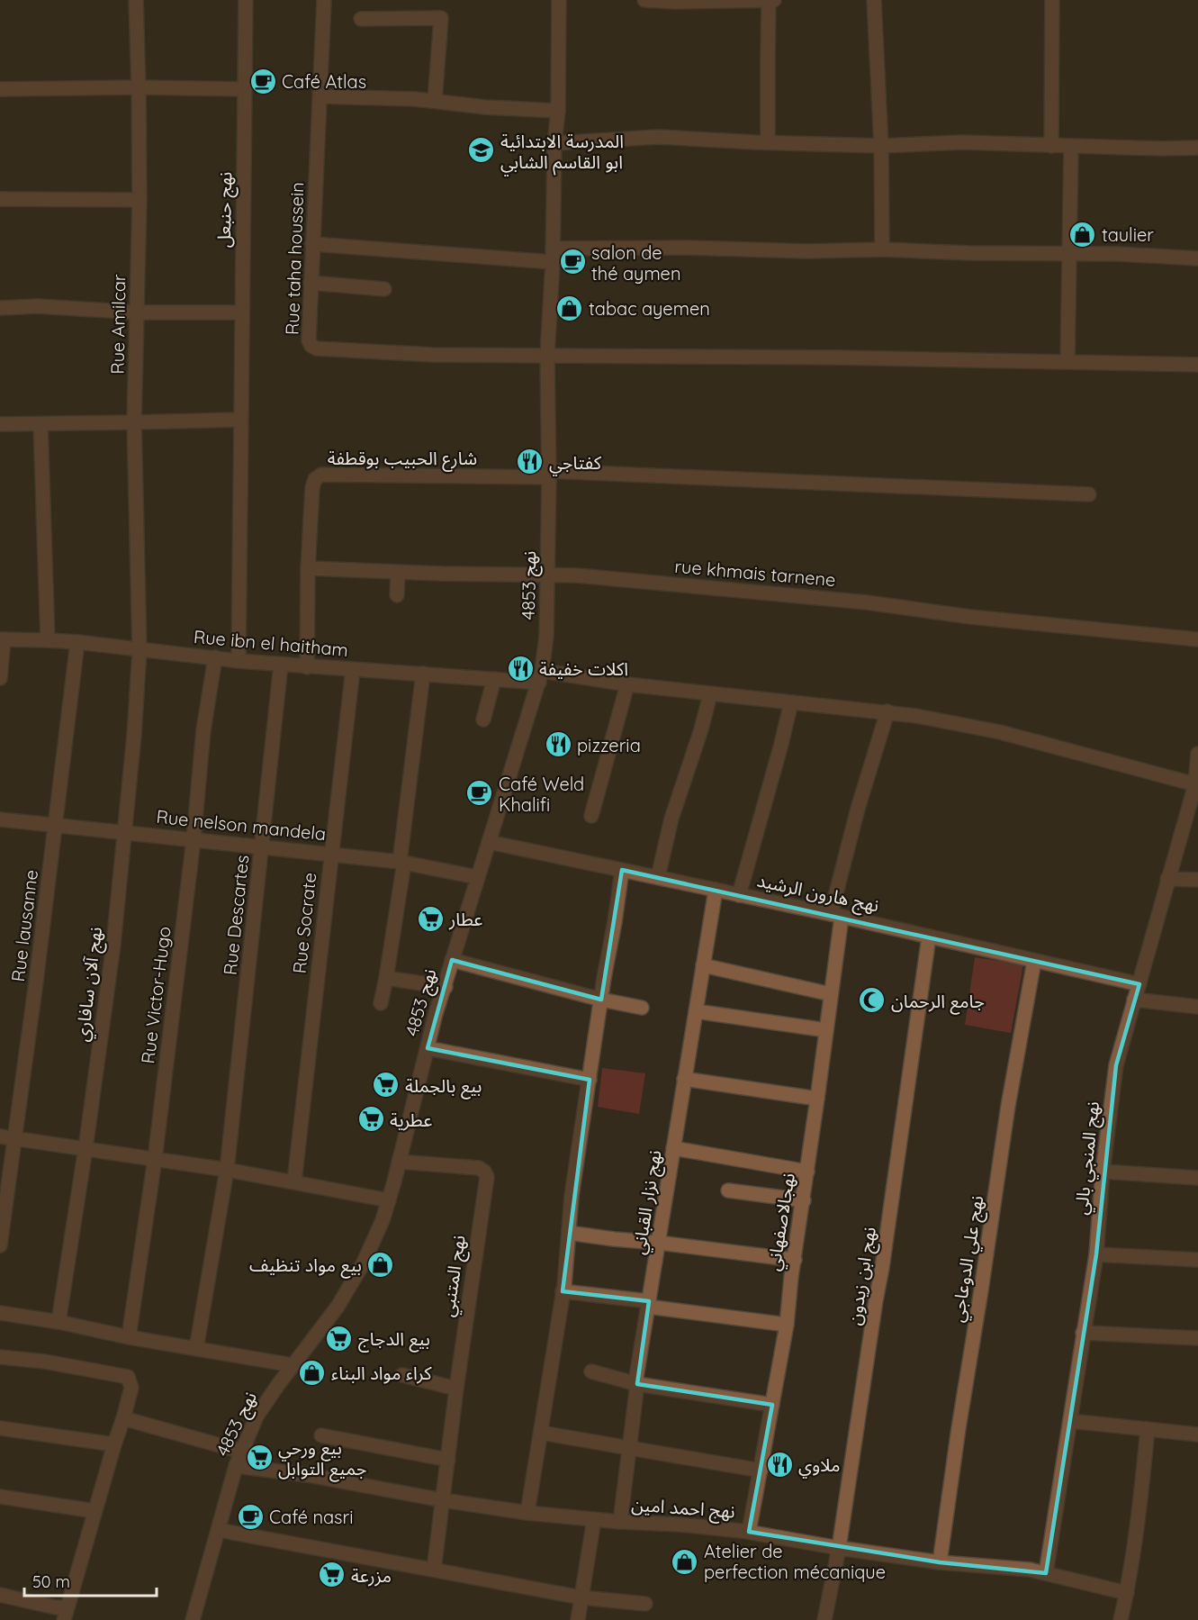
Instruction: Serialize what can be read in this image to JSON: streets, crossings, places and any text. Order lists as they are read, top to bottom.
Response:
{
  "streets": {
    "street": [
      "نهج حنبعل",
      "Rue taha houssein",
      "Rue Amilcar",
      "شارع الحبيب بوقطفة",
      "rue khmais tarnene",
      "نهج 4853",
      "Rue ibn el haitham",
      "Rue nelson mandela",
      "نهج هارون الرشيد",
      "Rue Descartes",
      "Rue Socrate",
      "Rue lausanne",
      "نهج آلان سافاري",
      "Rue Victor-Hugo",
      "نهج المنجي بالي",
      "نهج نزار القباني",
      "نهجالاصفهاني",
      "نهج علي الدوعاجي",
      "نهج المتنبي",
      "نهج ابن زيدون",
      "نهج احمد امين"
    ]
  },
  "crossings": [
    ["نهج حنبعل", "Rue ibn el haitham"],
    ["Rue taha houssein", "نهج 4853"],
    ["Rue Amilcar", "Rue ibn el haitham"],
    ["Rue Amilcar", "نهج آلان سافاري"],
    ["شارع الحبيب بوقطفة", "rue khmais tarnene"],
    ["شارع الحبيب بوقطفة", "نهج 4853"],
    ["شارع الحبيب بوقطفة", "Rue ibn el haitham"],
    ["rue khmais tarnene", "نهج 4853"],
    ["نهج 4853", "Rue ibn el haitham"],
    ["نهج 4853", "Rue nelson mandela"],
    ["نهج 4853", "نهج هارون الرشيد"],
    ["نهج 4853", "نهج المتنبي"],
    ["نهج 4853", "نهج احمد امين"],
    ["Rue ibn el haitham", "Rue Descartes"],
    ["Rue ibn el haitham", "Rue Socrate"],
    ["Rue ibn el haitham", "Rue lausanne"],
    ["Rue ibn el haitham", "نهج آلان سافاري"],
    ["Rue ibn el haitham", "Rue Victor-Hugo"],
    ["Rue ibn el haitham", "نهج المنجي بالي"],
    ["Rue ibn el haitham", "نهجالاصفهاني"],
    ["Rue nelson mandela", "Rue Descartes"],
    ["Rue nelson mandela", "Rue Socrate"],
    ["Rue nelson mandela", "Rue lausanne"],
    ["Rue nelson mandela", "نهج آلان سافاري"],
    ["Rue nelson mandela", "Rue Victor-Hugo"],
    ["نهج هارون الرشيد", "نهج المنجي بالي"],
    ["نهج هارون الرشيد", "نهج نزار القباني"],
    ["نهج هارون الرشيد", "نهجالاصفهاني"],
    ["نهج هارون الرشيد", "نهج علي الدوعاجي"],
    ["نهج هارون الرشيد", "نهج ابن زيدون"],
    ["نهج المنجي بالي", "نهج احمد امين"],
    ["نهج نزار القباني", "نهج احمد امين"],
    ["نهجالاصفهاني", "نهج احمد امين"],
    ["نهج علي الدوعاجي", "نهج احمد امين"],
    ["نهج المتنبي", "نهج احمد امين"],
    ["نهج ابن زيدون", "نهج احمد امين"]
  ],
  "places": {
    "cafe": [
      "Café Atlas",
      "salon de thé aymen",
      "Café Weld Khalifi",
      "Café nasri"
    ],
    "school or university": ["المدرسة الابتدائية ابو القاسم الشابي"],
    "shop": [
      "taulier",
      "tabac ayemen",
      "بيع مواد تنظيف",
      "كراء مواد البناء",
      "Atelier de perfection mécanique"
    ],
    "restaurant": [
      "كفتاجي",
      "اكلات خفيفة",
      "pizzeria",
      "ملاوي"
    ],
    "supermarket": [
      "عطار",
      "بيع بالجملة",
      "عطرية",
      "بيع الدجاج",
      "بيع ورحي جميع التوابل",
      "مزرعة"
    ],
    "mosque": ["جامع الرحمان"]
  },
  "scale_bar": "50 m"
}
